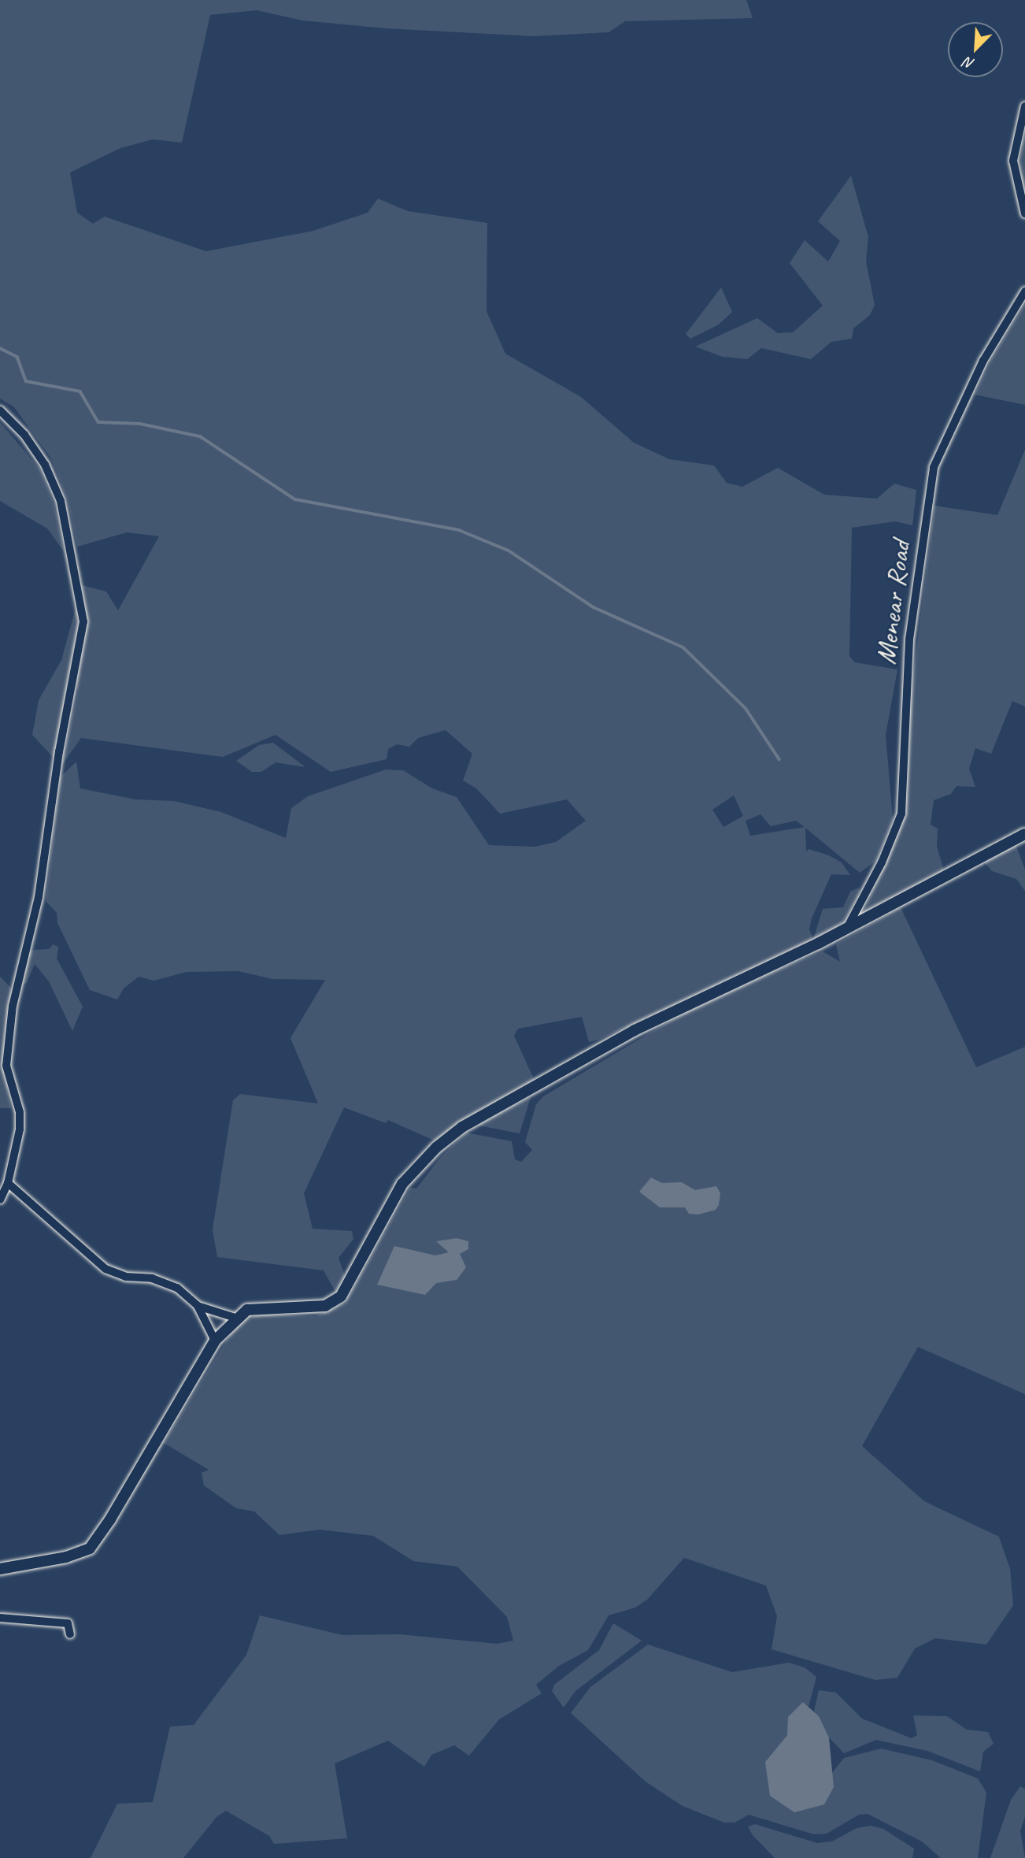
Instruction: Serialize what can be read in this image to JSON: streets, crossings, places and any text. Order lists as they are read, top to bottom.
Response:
{
  "streets": {
    "street": ["Menear Road"]
  },
  "north": "bottom left"
}
